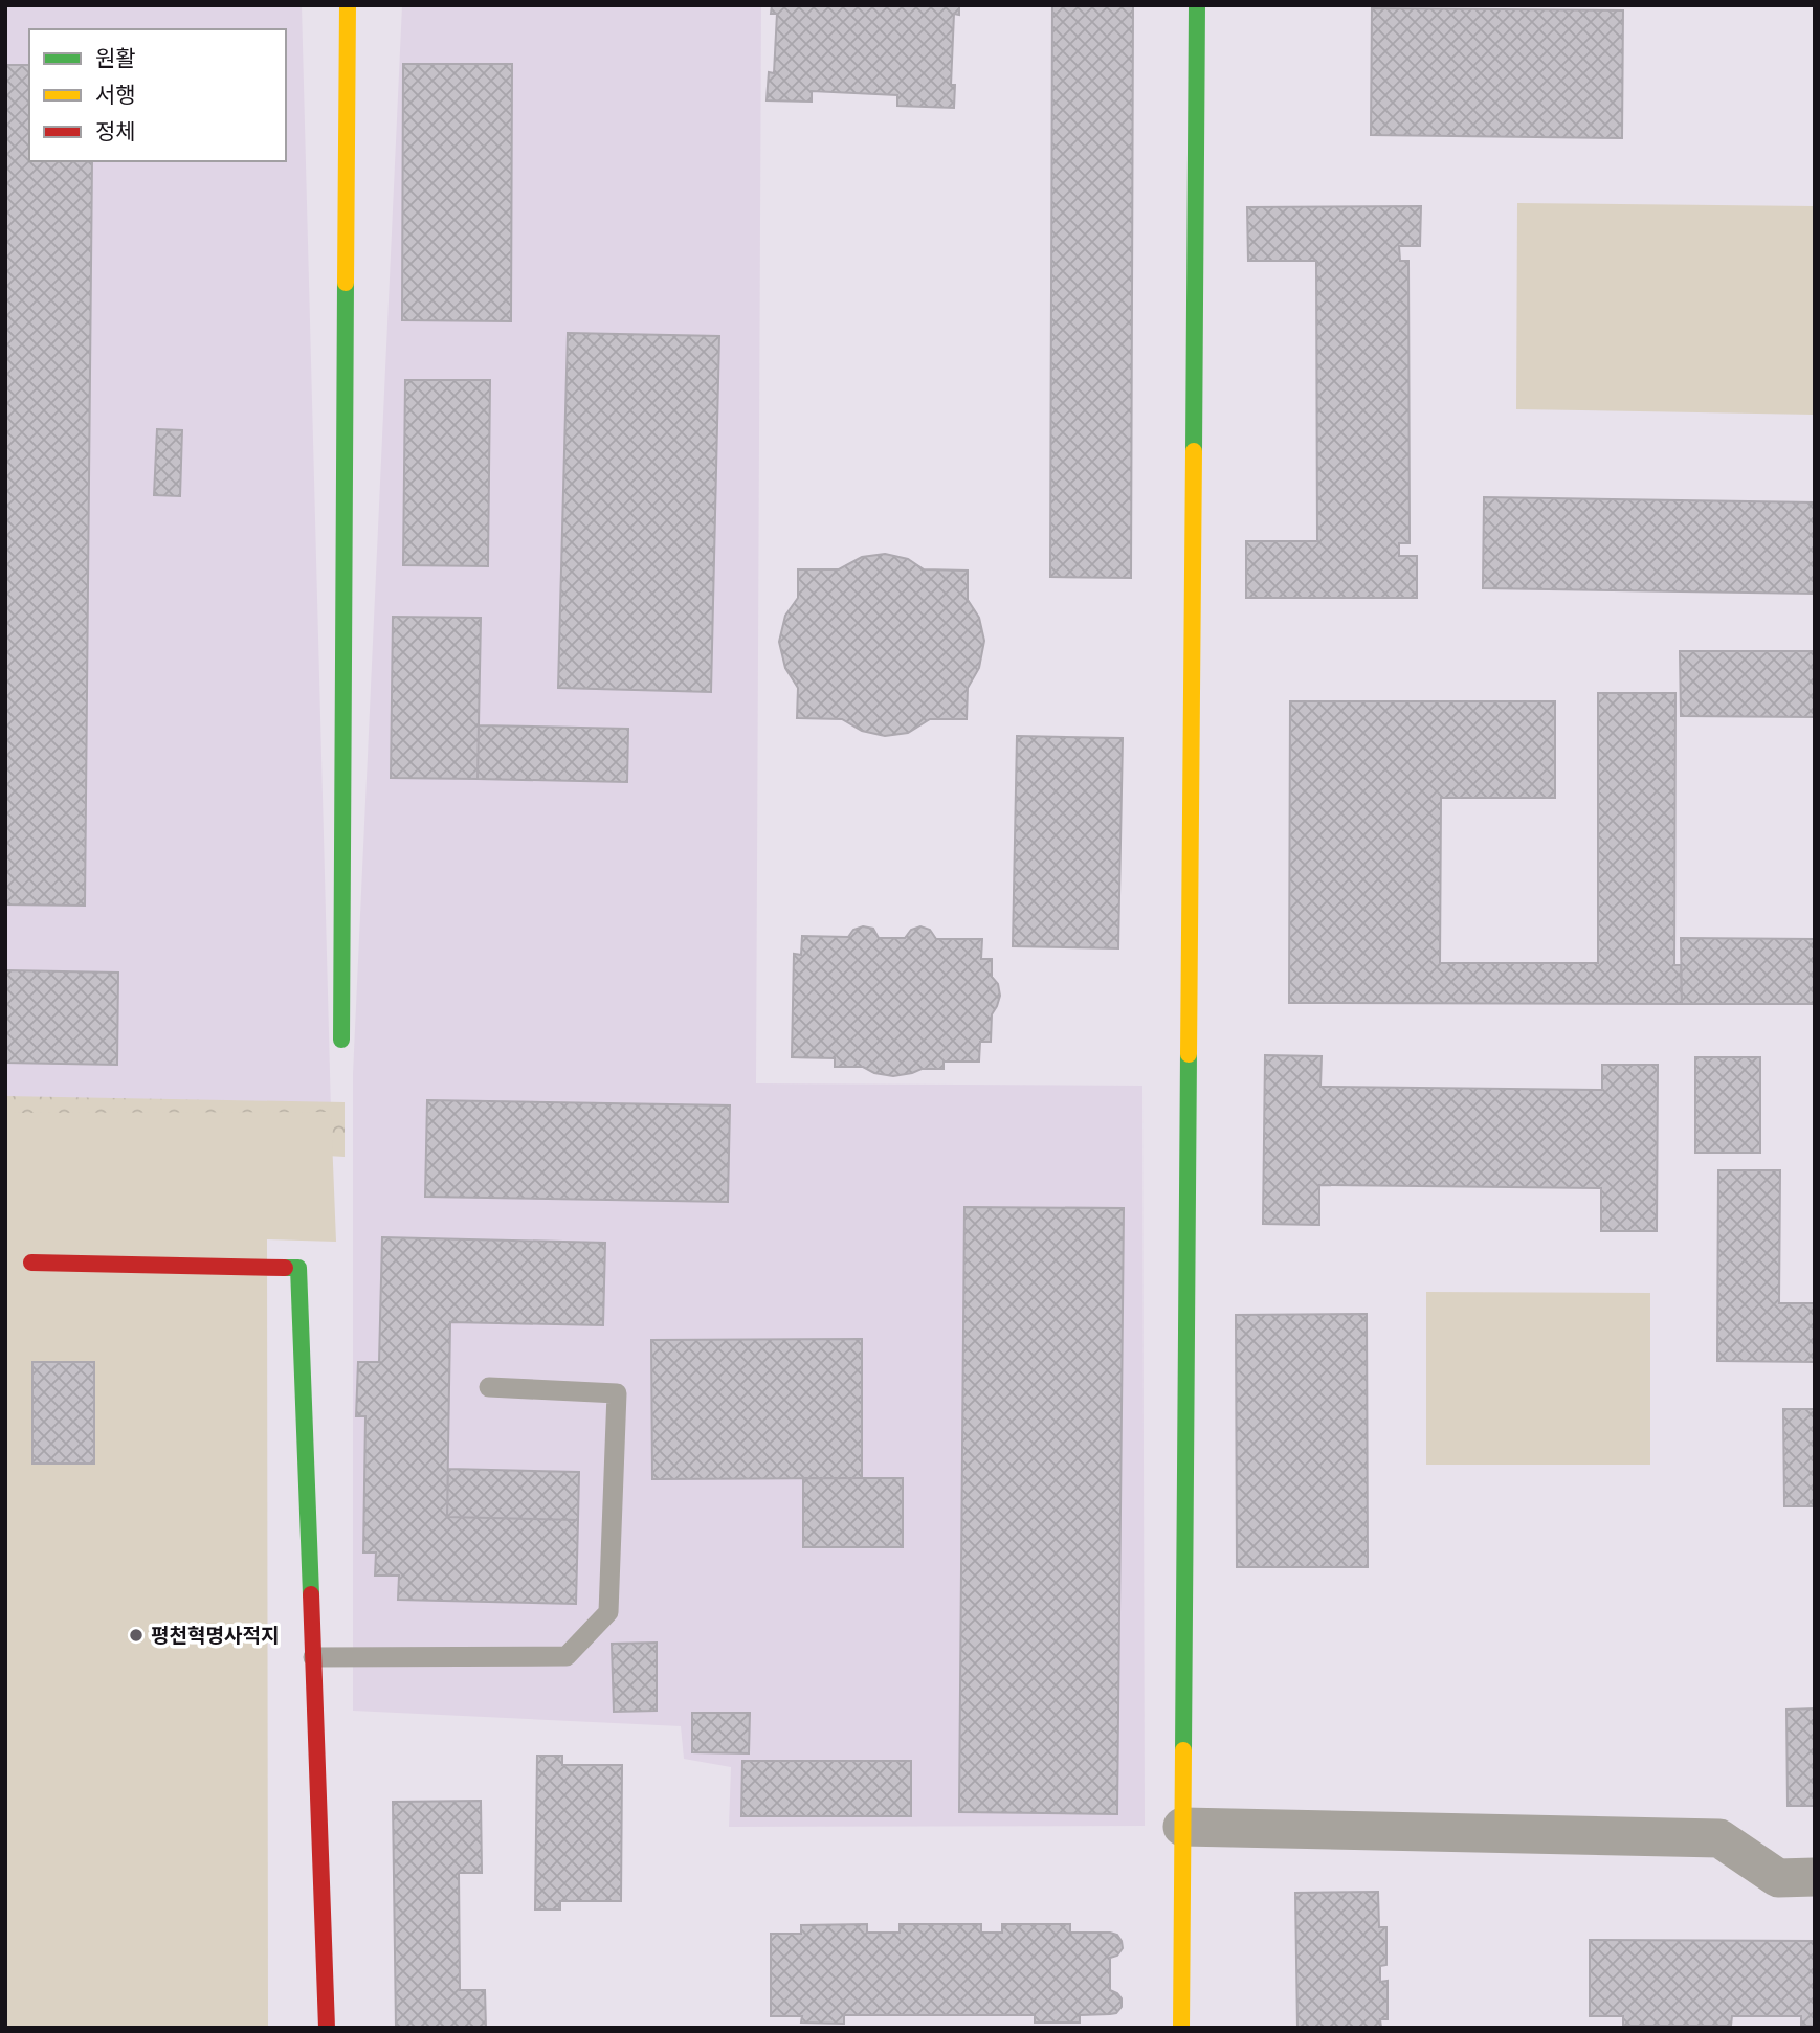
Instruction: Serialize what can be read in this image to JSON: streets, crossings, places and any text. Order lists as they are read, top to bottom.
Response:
{
  "places": ["평천혁명사적지"],
  "legend": ["원활", "서행", "정체"]
}
